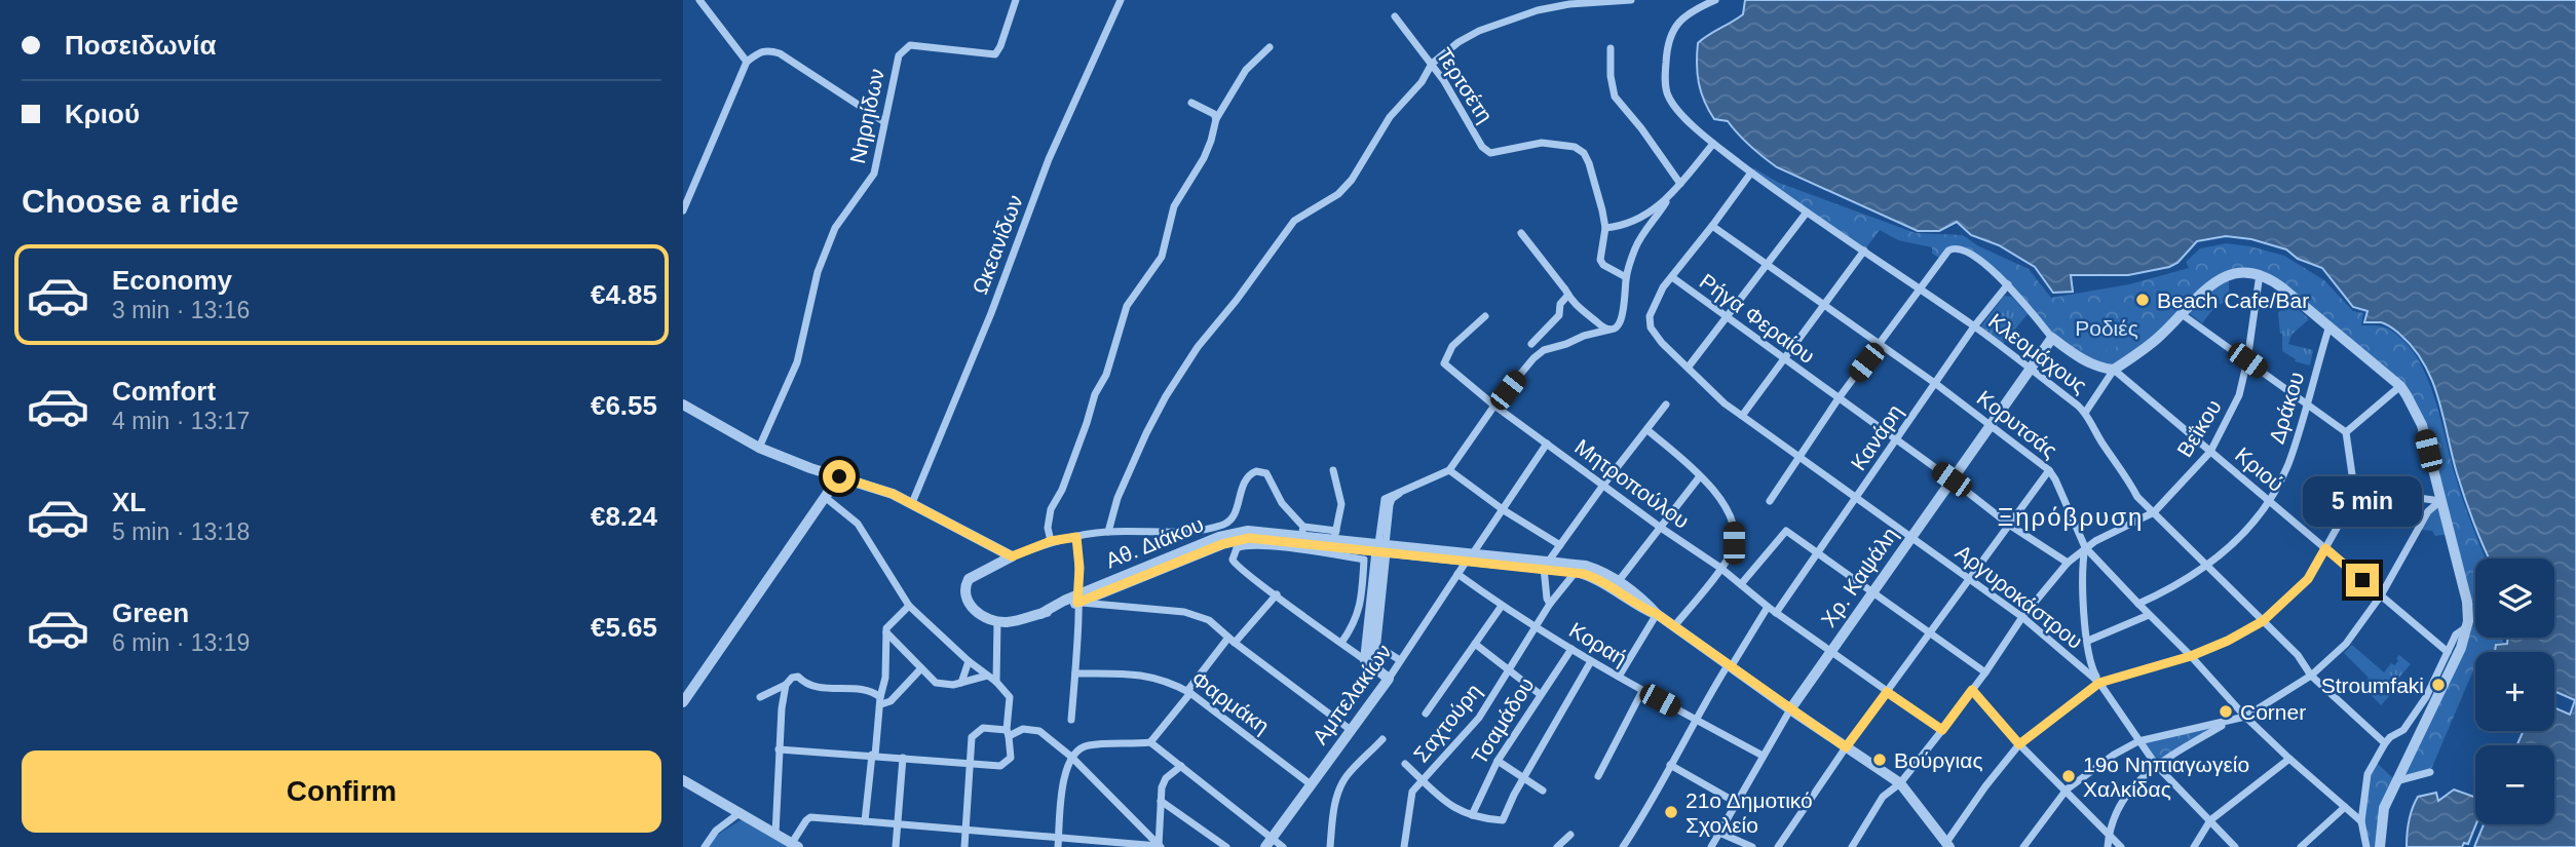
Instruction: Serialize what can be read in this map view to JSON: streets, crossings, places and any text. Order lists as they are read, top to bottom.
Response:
{
  "streets": {
    "street": [
      "Τερτσέτη",
      "Νηρηίδων",
      "Ωκεανίδων",
      "Ρήγα Φεραίου",
      "Κλεομάχους",
      "Δράκου",
      "Κορυτσάς",
      "Βεΐκου",
      "Κανάρη",
      "Κριού",
      "Μητροπούλου",
      "Αθ. Διάκου",
      "Χρ. Καψάλη",
      "Αργυροκάστρου",
      "Κοραή",
      "Αμπελακίων",
      "Φαρμάκη",
      "Τσαμάδου",
      "Σαχτούρη"
    ]
  },
  "crossings": [
    ["Ρήγα Φεραίου", "Βεΐκου"],
    ["Ρήγα Φεραίου", "Κανάρη"],
    ["Ρήγα Φεραίου", "Χρ. Καψάλη"],
    ["Ρήγα Φεραίου", "Αργυροκάστρου"],
    ["Κλεομάχους", "Δράκου"],
    ["Κλεομάχους", "Βεΐκου"],
    ["Κλεομάχους", "Κανάρη"],
    ["Κλεομάχους", "Χρ. Καψάλη"],
    ["Δράκου", "Κορυτσάς"],
    ["Δράκου", "Κριού"],
    ["Κορυτσάς", "Βεΐκου"],
    ["Κορυτσάς", "Κανάρη"],
    ["Κορυτσάς", "Χρ. Καψάλη"],
    ["Βεΐκου", "Κριού"],
    ["Βεΐκου", "Μητροπούλου"],
    ["Βεΐκου", "Αθ. Διάκου"],
    ["Βεΐκου", "Αργυροκάστρου"],
    ["Κανάρη", "Μητροπούλου"],
    ["Κανάρη", "Αργυροκάστρου"],
    ["Μητροπούλου", "Χρ. Καψάλη"],
    ["Μητροπούλου", "Αμπελακίων"],
    ["Αθ. Διάκου", "Χρ. Καψάλη"],
    ["Αθ. Διάκου", "Αμπελακίων"],
    ["Αθ. Διάκου", "Σαχτούρη"],
    ["Χρ. Καψάλη", "Αργυροκάστρου"],
    ["Χρ. Καψάλη", "Κοραή"],
    ["Κοραή", "Αμπελακίων"],
    ["Κοραή", "Τσαμάδου"],
    ["Κοραή", "Σαχτούρη"],
    ["Αμπελακίων", "Φαρμάκη"]
  ],
  "districts": ["Ξηρόβρυση"],
  "parks": ["Ροδιές"],
  "places": [
    "Beach Cafe/Bar",
    "Stroumfaki",
    "Corner",
    "Βούργιας",
    "19ο Νηπιαγωγείο Χαλκίδας",
    "21ο Δημοτικό Σχολείο"
  ],
  "page": {
    "banner": ["Ποσειδωνία", "Κριού"],
    "heading": "Choose a ride",
    "list": [
      {
        "name": "Economy",
        "note": "3 min · 13:16",
        "value": "€4.85"
      },
      {
        "name": "Comfort",
        "note": "4 min · 13:17",
        "value": "€6.55"
      },
      {
        "name": "XL",
        "note": "5 min · 13:18",
        "value": "€8.24"
      },
      {
        "name": "Green",
        "note": "6 min · 13:19",
        "value": "€5.65"
      }
    ],
    "bubble": "5 min",
    "map_buttons": ["+", "−"],
    "buttons": "Confirm"
  }
}
